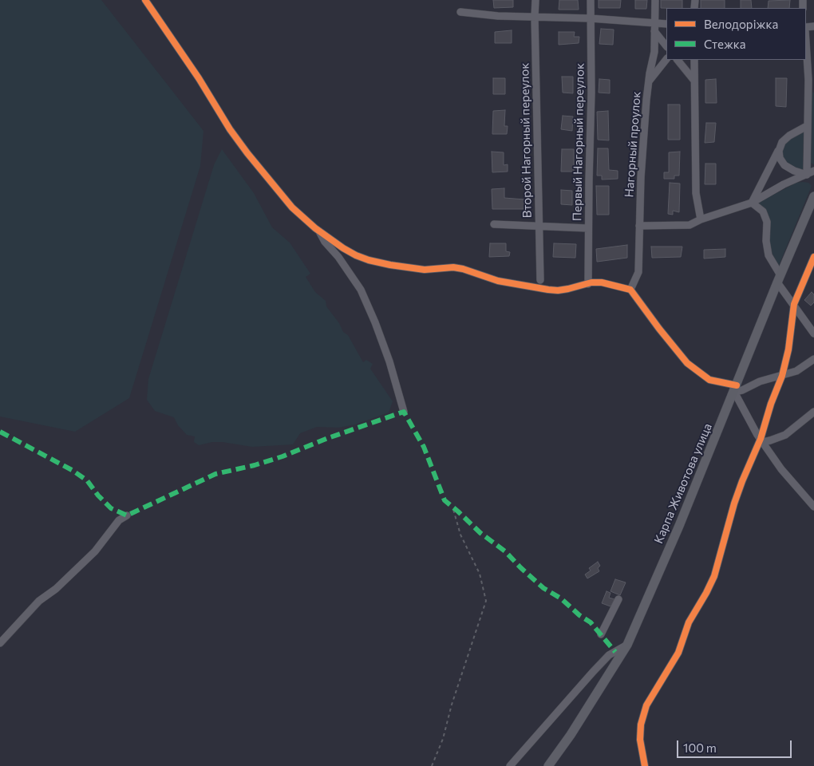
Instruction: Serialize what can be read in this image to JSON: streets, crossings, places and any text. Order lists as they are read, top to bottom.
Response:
{
  "streets": {
    "main road": ["Карпа Животова улица"],
    "street": ["Второй Нагорный переулок", "Первый Нагорный переулок", "Нагорный проулок"]
  },
  "legend": ["Велодоріжка", "Стежка"],
  "scale_bar": "100 m"
}
